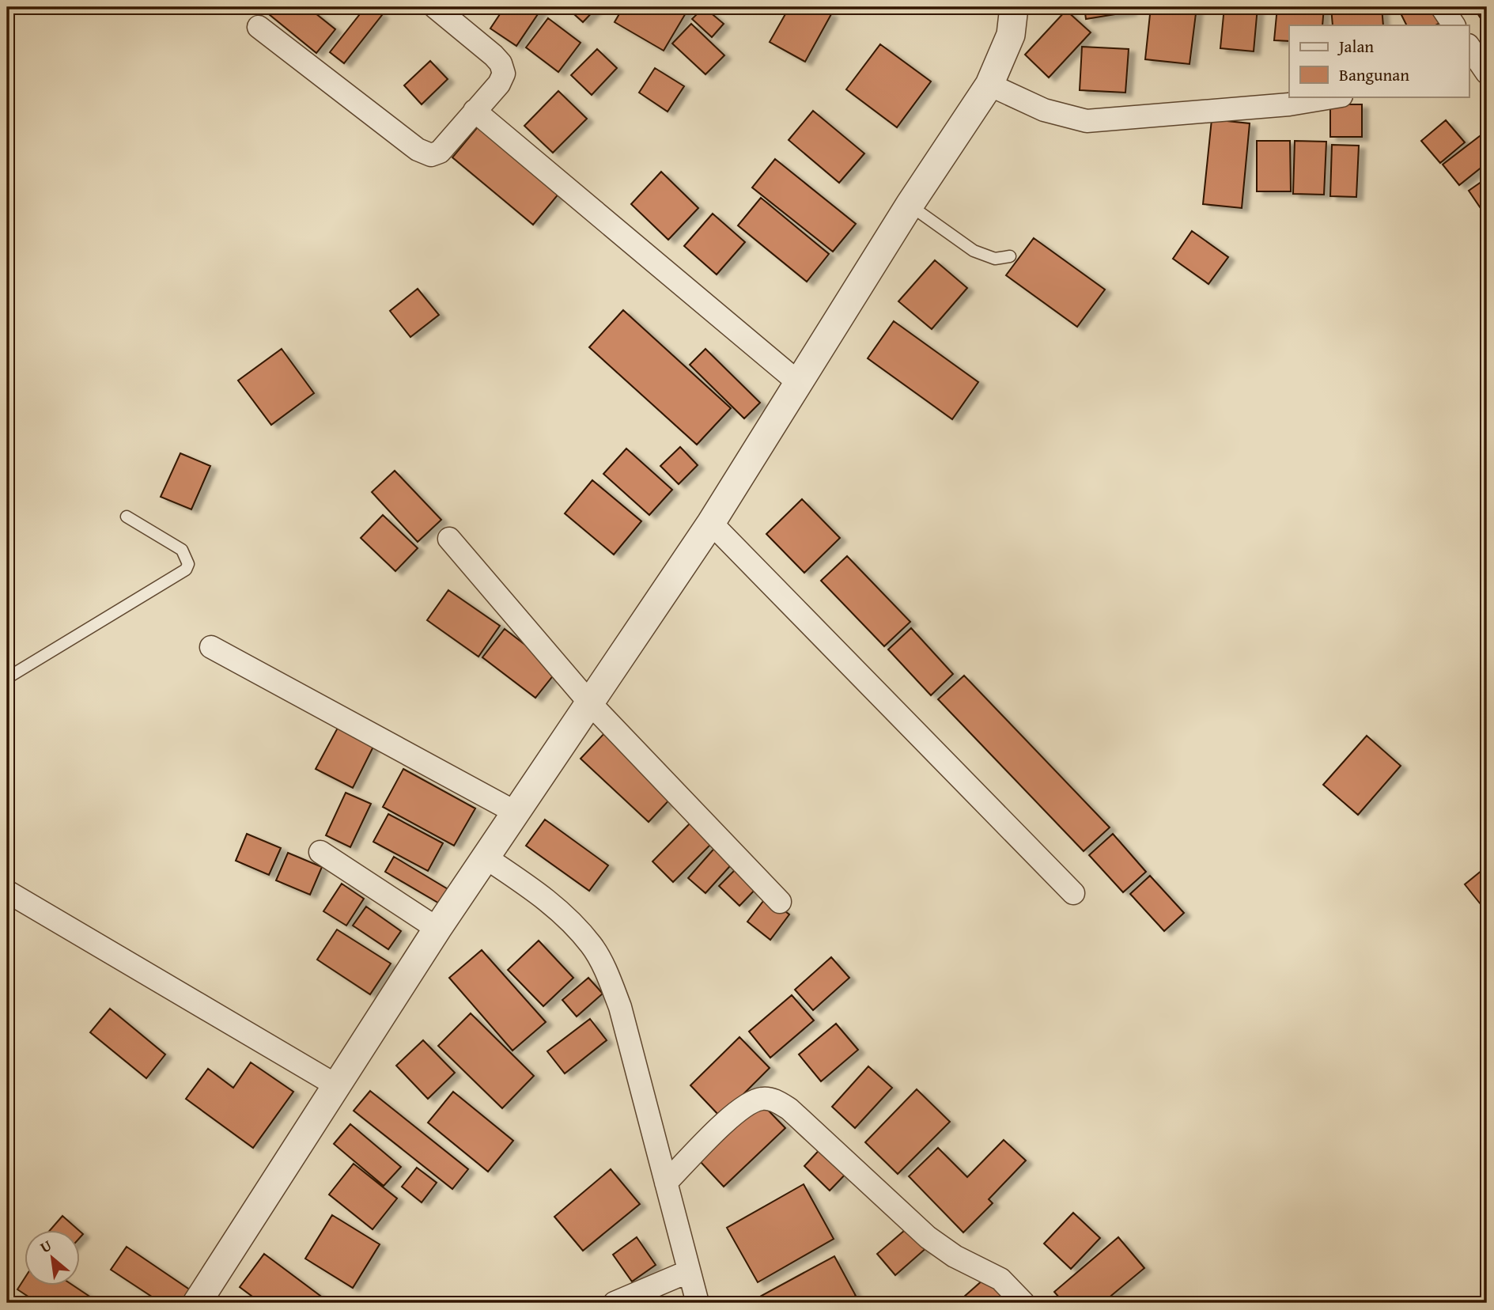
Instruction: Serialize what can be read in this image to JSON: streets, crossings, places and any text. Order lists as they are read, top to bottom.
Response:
{
  "legend": ["Jalan", "Bangunan"],
  "north": "top left"
}
